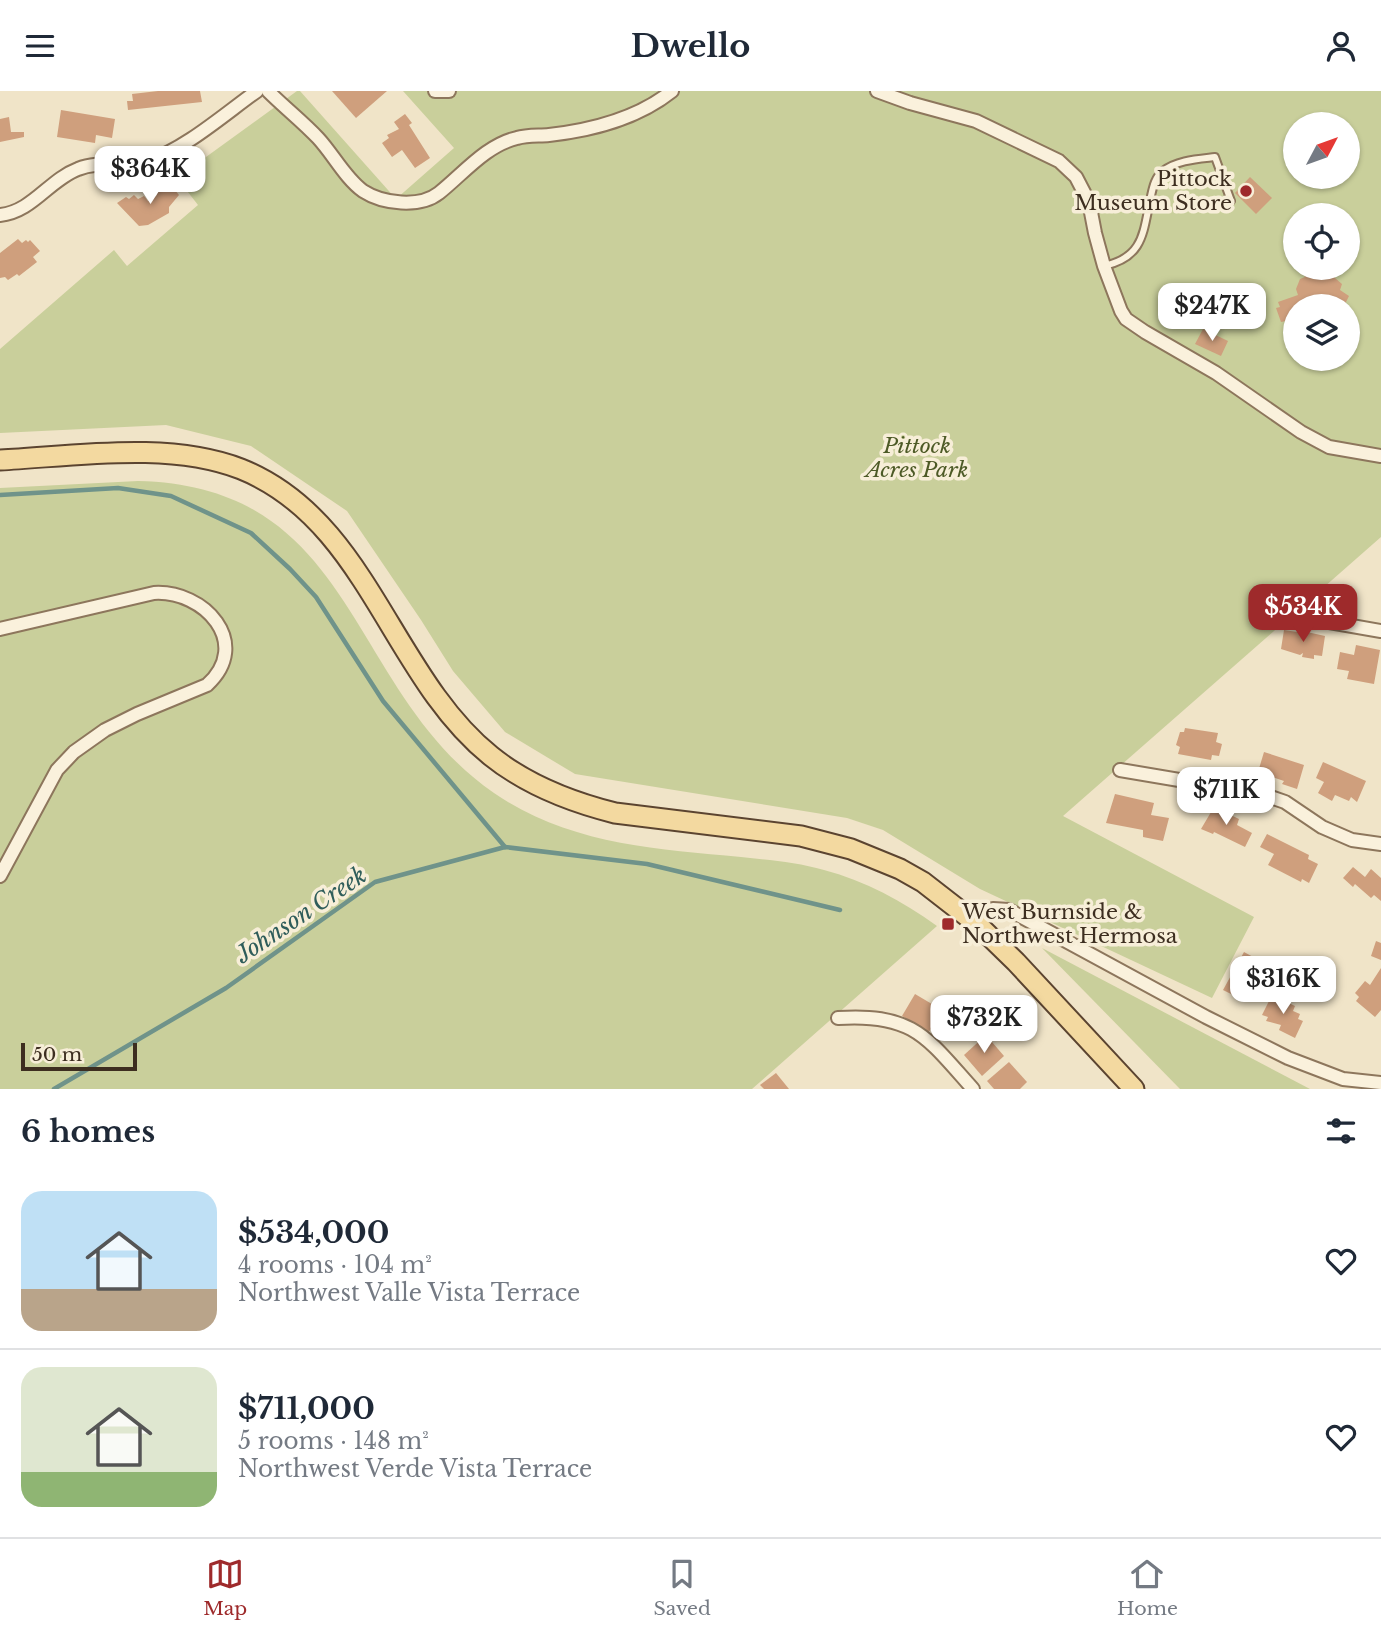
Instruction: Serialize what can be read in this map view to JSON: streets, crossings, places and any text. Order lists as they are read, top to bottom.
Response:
{
  "water": ["Johnson Creek"],
  "parks": ["Pittock Acres Park"],
  "places": {
    "other": ["Pittock Museum Store"],
    "transit": ["West Burnside & Northwest Hermosa"]
  },
  "scale_bar": "50 m",
  "north": "top right",
  "page": {
    "header": "Dwello",
    "price": [
      "$364K",
      "$247K",
      "$534K",
      "$711K",
      "$316K",
      "$732K"
    ],
    "scale": "50 m",
    "heading": "6 homes",
    "list": [
      {
        "name": "$534,000",
        "note": "4 rooms · 104 m² · Northwest Valle Vista Terrace"
      },
      {
        "name": "$711,000",
        "note": "5 rooms · 148 m² · Northwest Verde Vista Terrace"
      }
    ],
    "tabs": ["Map", "Saved", "Home"]
  }
}
